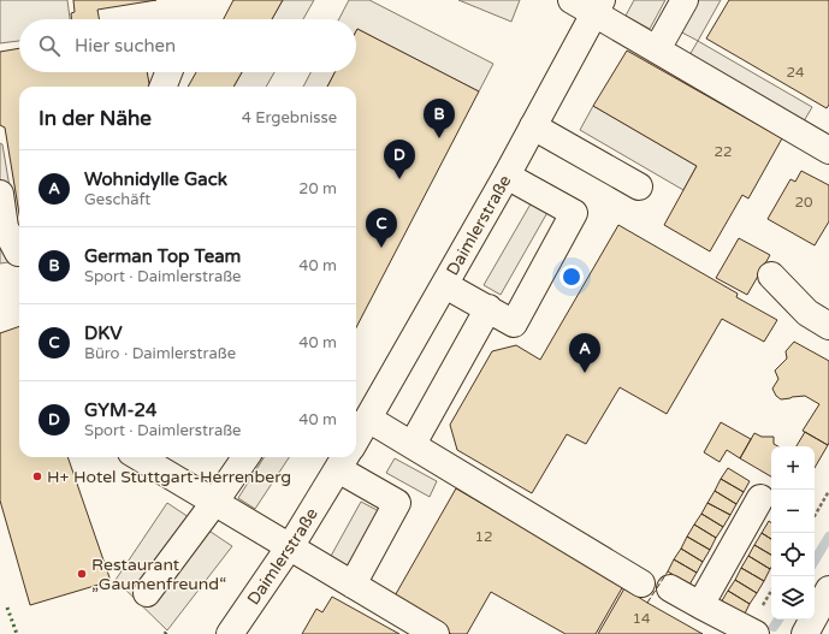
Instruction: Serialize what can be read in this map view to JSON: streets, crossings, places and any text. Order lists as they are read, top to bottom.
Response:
{
  "streets": {
    "main road": ["Daimlerstraße"]
  },
  "places": ["H+ Hotel Stuttgart-Herrenberg", "Restaurant „Gaumenfreund“"],
  "house_numbers": [
    "24",
    "22",
    "20",
    "12",
    "14"
  ],
  "page": {
    "search": "Hier suchen",
    "heading": ["In der Nähe", "4 Ergebnisse"],
    "pins": [
      "B",
      "D",
      "C",
      "A"
    ],
    "list": [
      {
        "mark": "A",
        "name": "Wohnidylle Gack",
        "note": "Geschäft",
        "value": "20 m"
      },
      {
        "mark": "B",
        "name": "German Top Team",
        "note": "Sport · Daimlerstraße",
        "value": "40 m"
      },
      {
        "mark": "C",
        "name": "DKV",
        "note": "Büro · Daimlerstraße",
        "value": "40 m"
      },
      {
        "mark": "D",
        "name": "GYM-24",
        "note": "Sport · Daimlerstraße",
        "value": "40 m"
      }
    ],
    "map_buttons": ["+", "−"]
  }
}
